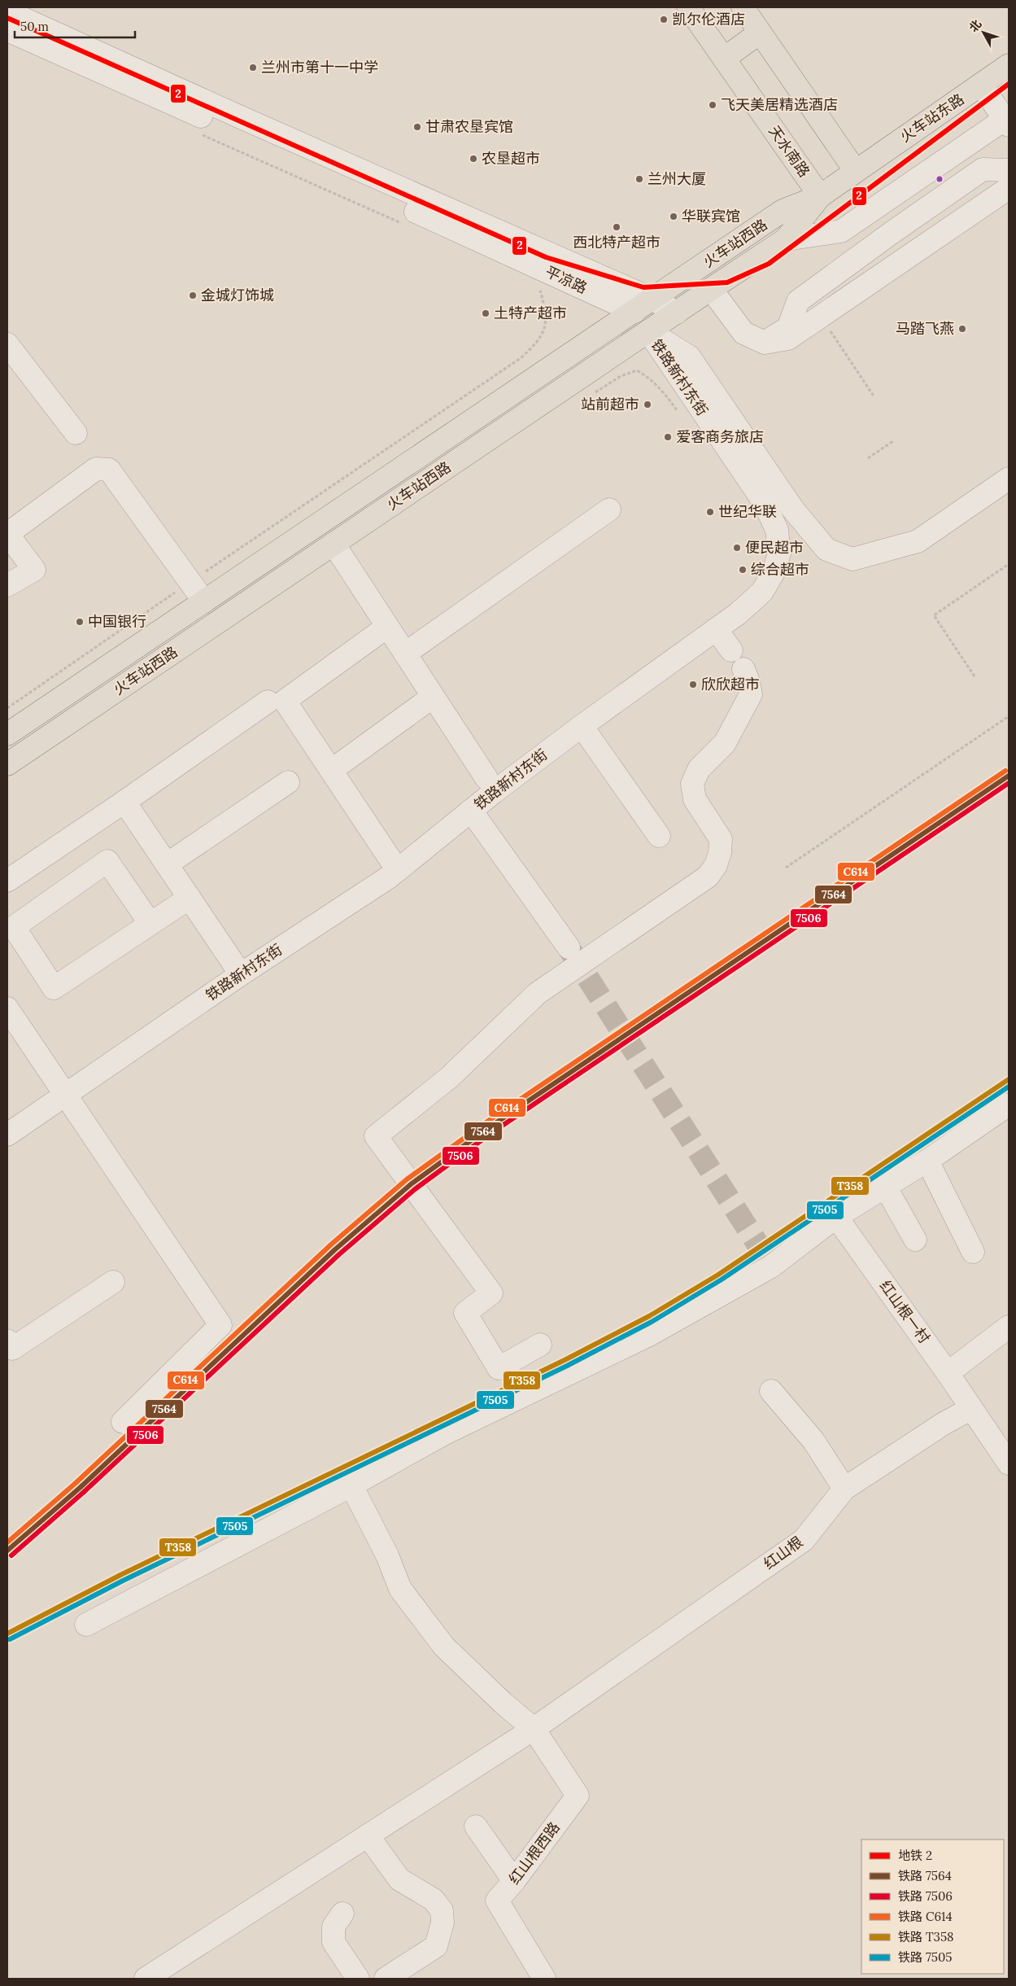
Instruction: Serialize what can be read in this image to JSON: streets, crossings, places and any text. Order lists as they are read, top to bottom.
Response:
{
  "streets": {
    "main road": ["火车站东路", "天水南路", "火车站西路"],
    "street": [
      "平凉路",
      "铁路新村东街",
      "红山根一村",
      "红山根",
      "红山根西路"
    ]
  },
  "crossings": [
    ["火车站东路", "火车站西路"],
    ["天水南路", "火车站西路"],
    ["火车站西路", "平凉路"],
    ["火车站西路", "铁路新村东街"],
    ["红山根一村", "红山根"],
    ["红山根", "红山根西路"]
  ],
  "places": [
    "凯尔伦酒店",
    "兰州市第十一中学",
    "飞天美居精选酒店",
    "甘肃农垦宾馆",
    "农垦超市",
    "兰州大厦",
    "华联宾馆",
    "西北特产超市",
    "金城灯饰城",
    "土特产超市",
    "马踏飞燕",
    "站前超市",
    "爱客商务旅店",
    "世纪华联",
    "便民超市",
    "综合超市",
    "中国银行",
    "欣欣超市"
  ],
  "lines": [
    "metro line 2",
    "rail line C614",
    "rail line 7564",
    "rail line 7506",
    "rail line T358",
    "rail line 7505"
  ],
  "legend": [
    "地铁 2",
    "铁路 7564",
    "铁路 7506",
    "铁路 C614",
    "铁路 T358",
    "铁路 7505"
  ],
  "scale_bar": "50 m",
  "north": "top left"
}
